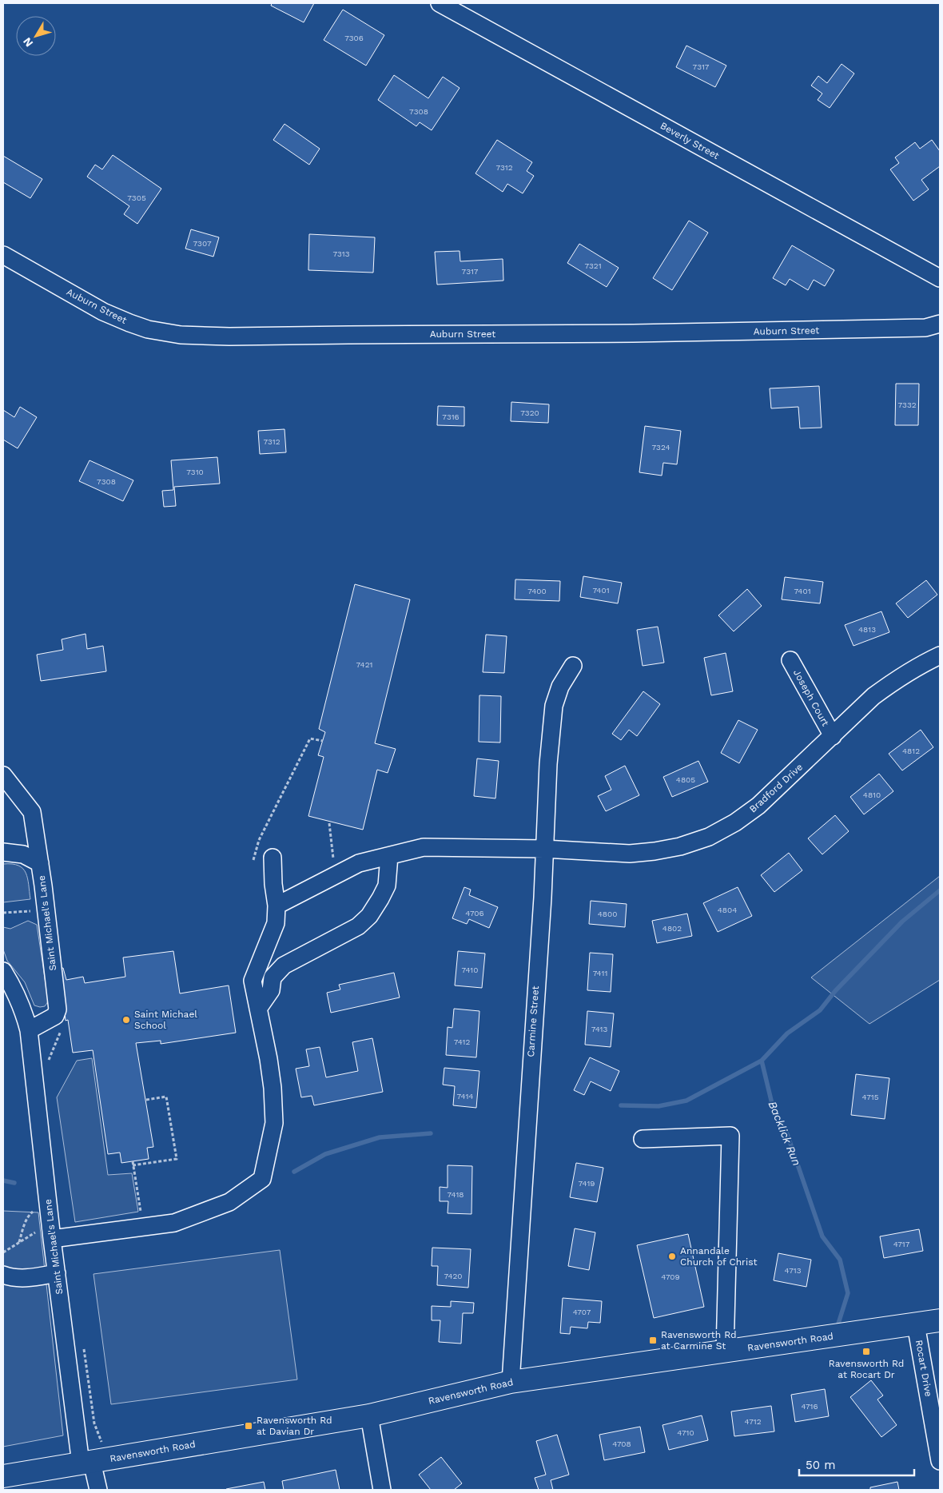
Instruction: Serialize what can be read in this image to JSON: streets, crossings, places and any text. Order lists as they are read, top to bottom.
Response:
{
  "streets": {
    "main road": ["Ravensworth Road"],
    "street": [
      "Beverly Street",
      "Auburn Street",
      "Joseph Court",
      "Bradford Drive",
      "Saint Michael's Lane",
      "Carmine Street",
      "Rocart Drive"
    ]
  },
  "crossings": [
    ["Joseph Court", "Bradford Drive"],
    ["Bradford Drive", "Carmine Street"],
    ["Saint Michael's Lane", "Ravensworth Road"],
    ["Carmine Street", "Ravensworth Road"],
    ["Ravensworth Road", "Rocart Drive"]
  ],
  "water": ["Backlick Run"],
  "places": {
    "other": ["Saint Michael School", "Annandale Church of Christ"],
    "transit": ["Ravensworth Rd at Carmine St", "Ravensworth Rd at Rocart Dr", "Ravensworth Rd at Davian Dr"]
  },
  "house_numbers": [
    "7306",
    "7317",
    "7308",
    "7312",
    "7305",
    "7307",
    "7313",
    "7321",
    "7317",
    "7332",
    "7320",
    "7316",
    "7312",
    "7324",
    "7310",
    "7308",
    "7401",
    "7400",
    "7401",
    "4813",
    "7421",
    "4812",
    "4805",
    "4810",
    "4804",
    "4706",
    "4800",
    "4802",
    "7410",
    "7411",
    "7413",
    "7412",
    "7414",
    "4715",
    "7419",
    "7418",
    "4717",
    "4713",
    "7420",
    "4709",
    "4707",
    "4716",
    "4712",
    "4710",
    "4708"
  ],
  "scale_bar": "50 m",
  "north": "bottom left"
}
